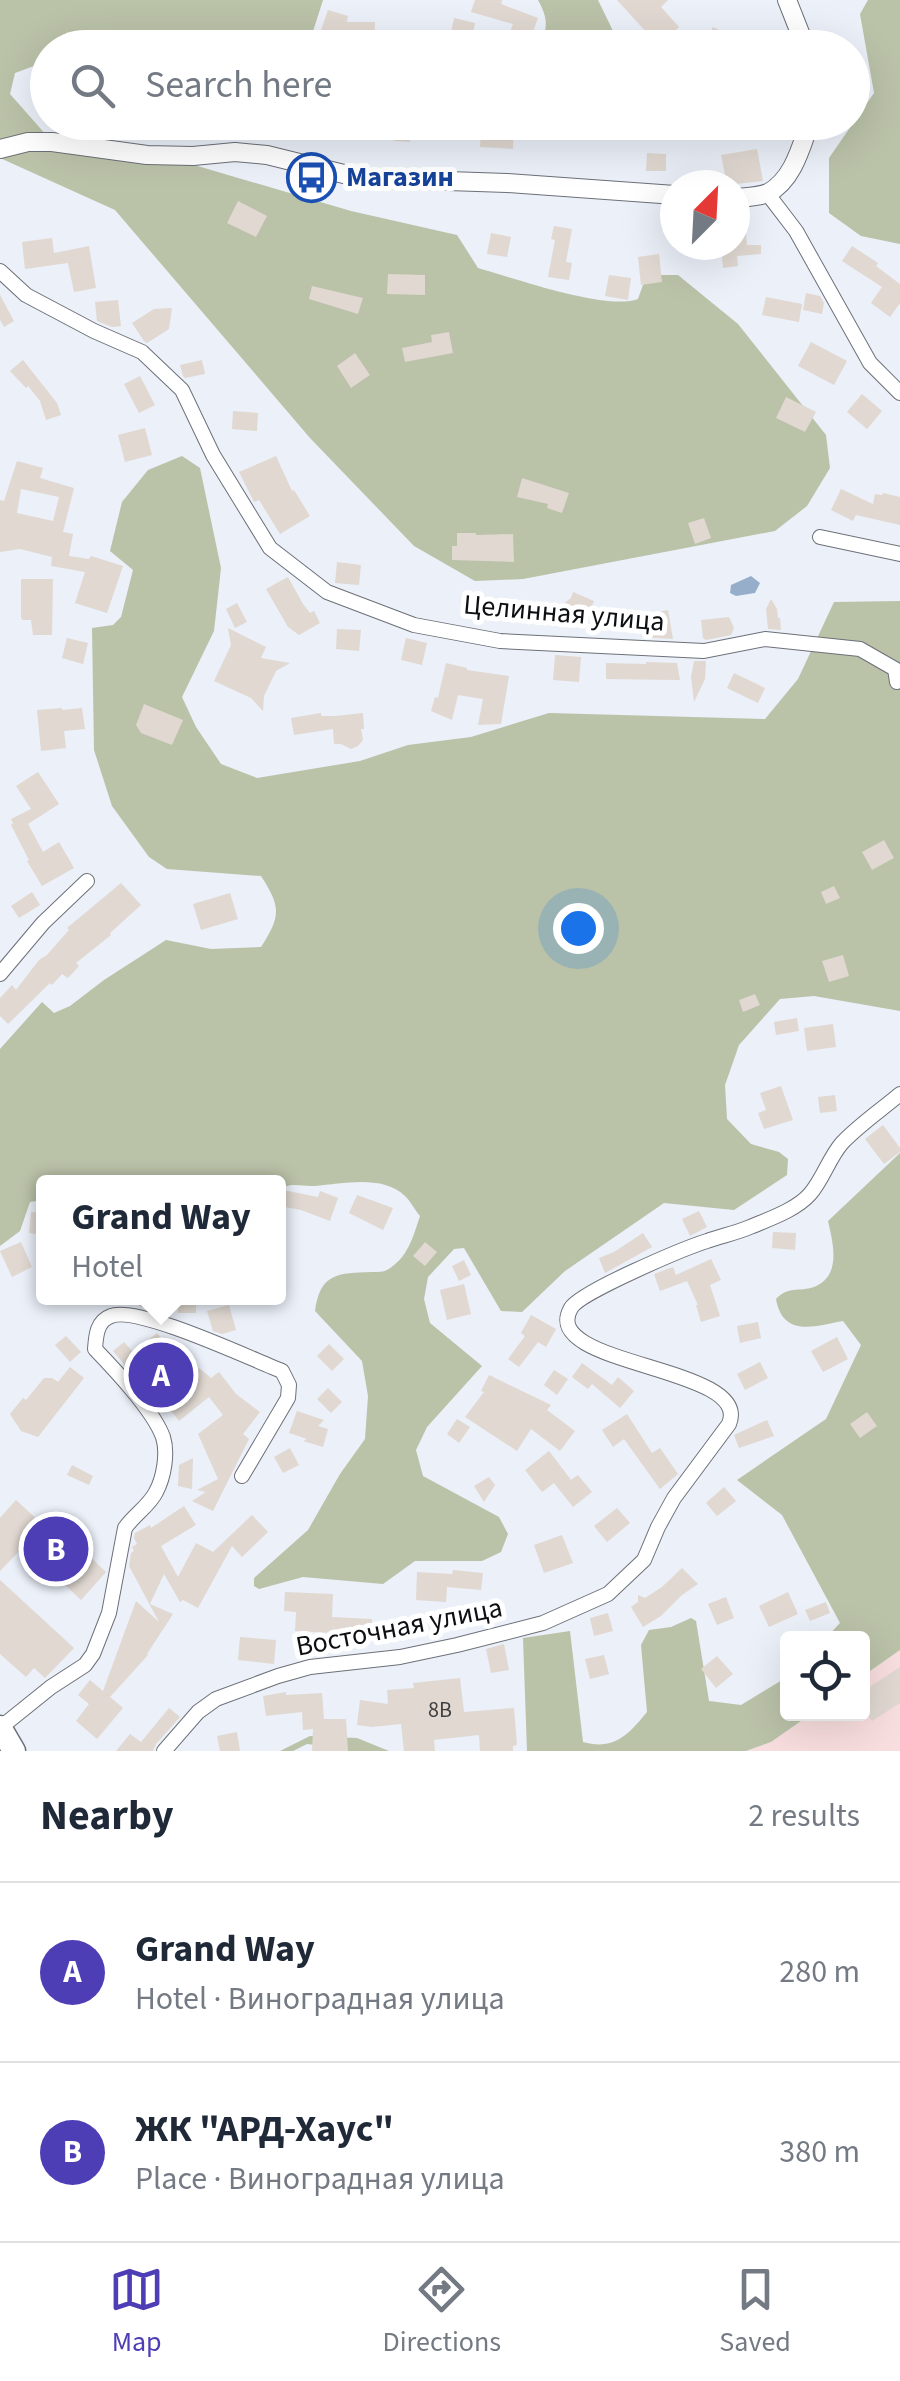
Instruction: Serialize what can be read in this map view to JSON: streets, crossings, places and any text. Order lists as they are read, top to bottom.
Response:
{
  "streets": {
    "street": ["Целинная улица", "Восточная улица"]
  },
  "places": {
    "bus stop": ["Магазин"]
  },
  "house_numbers": ["8В"],
  "north": "top right",
  "page": {
    "search": "Search here",
    "popup": ["Grand Way", "Hotel"],
    "pins": ["A", "B"],
    "heading": ["Nearby", "2 results"],
    "list": [
      {
        "mark": "A",
        "name": "Grand Way",
        "note": "Hotel · Виноградная улица",
        "value": "280 m"
      },
      {
        "mark": "B",
        "name": "ЖК \"АРД-Хаус\"",
        "note": "Place · Виноградная улица",
        "value": "380 m"
      }
    ],
    "nav": ["Map", "Directions", "Saved"]
  }
}
